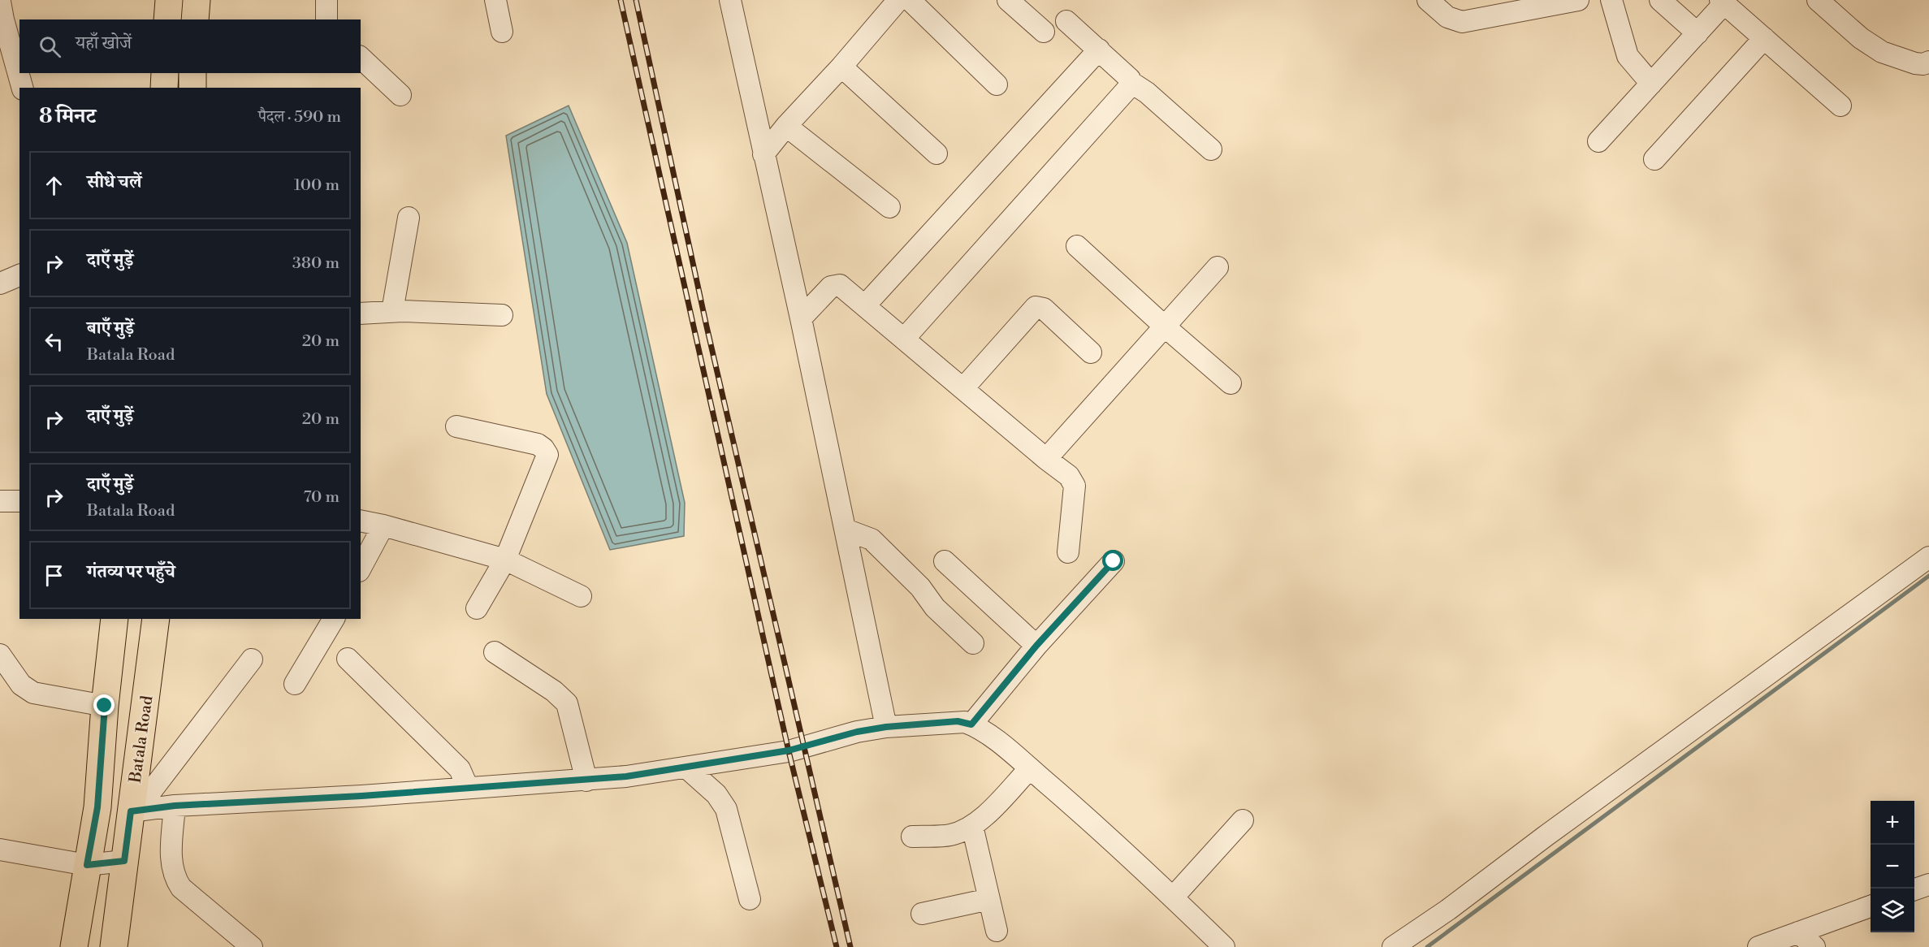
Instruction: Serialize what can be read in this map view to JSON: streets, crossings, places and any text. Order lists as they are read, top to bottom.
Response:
{
  "streets": {
    "main road": ["Batala Road"]
  },
  "page": {
    "search": "यहाँ खोजें",
    "heading": ["8 मिनट", "पैदल · 590 m"],
    "list": [
      ["सीधे चलें", "100 m"],
      ["दाएँ मुड़ें", "380 m"],
      ["बाएँ मुड़ें", "Batala Road", "20 m"],
      ["दाएँ मुड़ें", "20 m"],
      ["दाएँ मुड़ें", "Batala Road", "70 m"],
      "गंतव्य पर पहुँचे"
    ],
    "map_buttons": ["+", "−"]
  }
}
